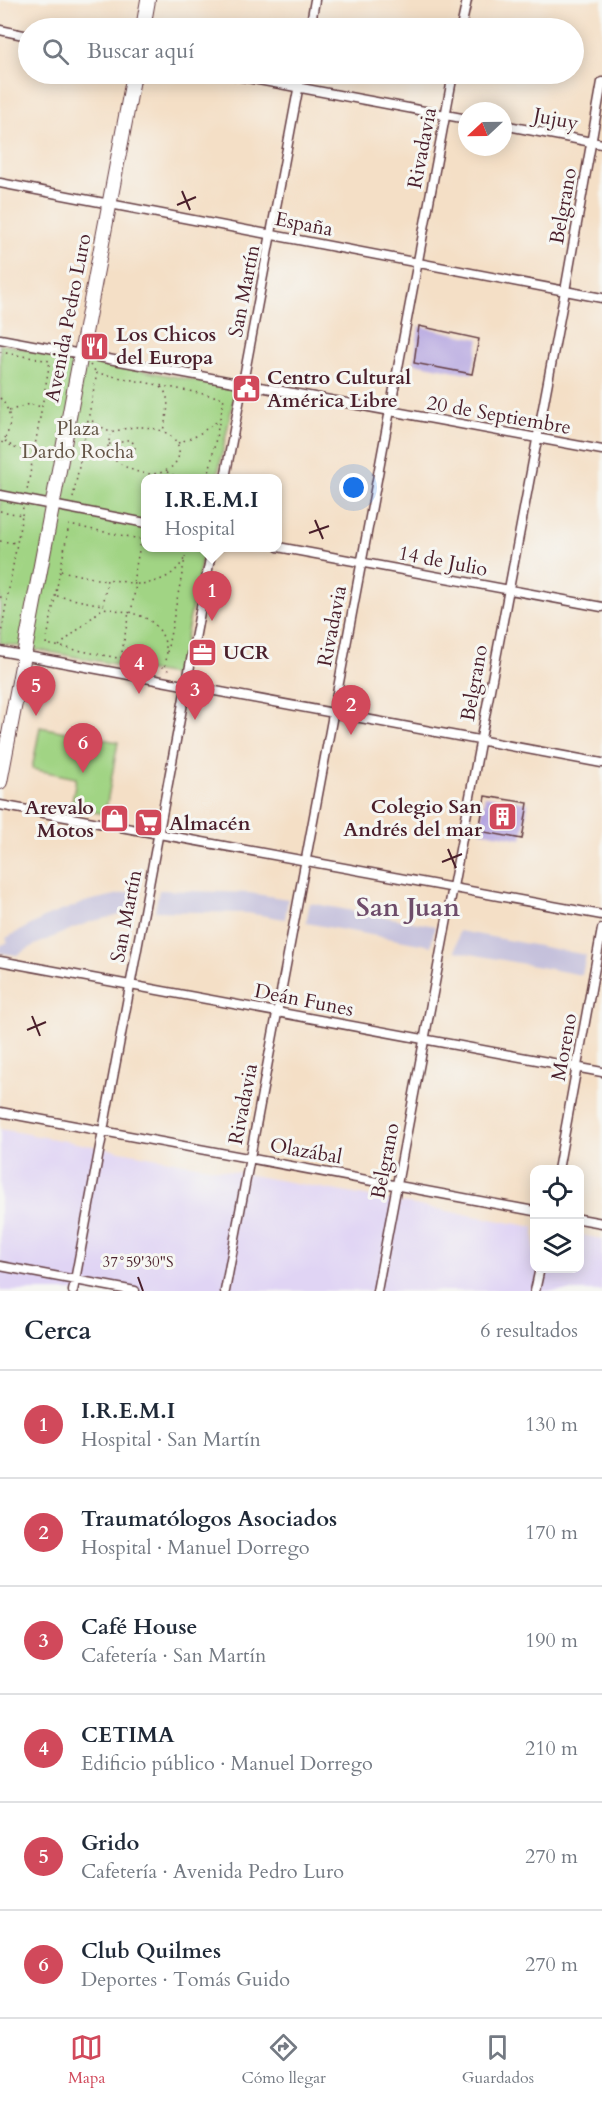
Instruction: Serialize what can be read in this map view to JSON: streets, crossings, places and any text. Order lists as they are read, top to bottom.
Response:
{
  "streets": {
    "main road": ["Avenida Pedro Luro"],
    "street": [
      "Jujuy",
      "Rivadavia",
      "Belgrano",
      "España",
      "San Martín",
      "20 de Septiembre",
      "14 de Julio",
      "Deán Funes",
      "Moreno",
      "Olazábal"
    ]
  },
  "crossings": [
    ["Jujuy", "Belgrano"],
    ["Rivadavia", "España"],
    ["Rivadavia", "20 de Septiembre"],
    ["Rivadavia", "14 de Julio"],
    ["Rivadavia", "Deán Funes"],
    ["Rivadavia", "Olazábal"],
    ["Belgrano", "España"],
    ["Belgrano", "20 de Septiembre"],
    ["Belgrano", "14 de Julio"],
    ["Belgrano", "Deán Funes"],
    ["Belgrano", "Olazábal"],
    ["España", "San Martín"],
    ["España", "Avenida Pedro Luro"],
    ["San Martín", "20 de Septiembre"],
    ["San Martín", "Deán Funes"],
    ["San Martín", "Olazábal"],
    ["Avenida Pedro Luro", "20 de Septiembre"],
    ["Deán Funes", "Moreno"]
  ],
  "districts": ["San Juan"],
  "parks": ["Plaza Dardo Rocha"],
  "places": {
    "restaurant": ["Los Chicos del Europa"],
    "public building": ["Centro Cultural América Libre"],
    "office": ["UCR"],
    "building": ["Colegio San Andrés del mar"],
    "shop": ["Arevalo Motos"],
    "supermarket": ["Almacén"]
  },
  "north": "left",
  "page": {
    "search": "Buscar aquí",
    "popup": ["I.R.E.M.I", "Hospital"],
    "pins": [
      "1",
      "4",
      "5",
      "3",
      "2",
      "6"
    ],
    "heading": ["Cerca", "6 resultados"],
    "list": [
      {
        "mark": "1",
        "name": "I.R.E.M.I",
        "note": "Hospital · San Martín",
        "value": "130 m"
      },
      {
        "mark": "2",
        "name": "Traumatólogos Asociados",
        "note": "Hospital · Manuel Dorrego",
        "value": "170 m"
      },
      {
        "mark": "3",
        "name": "Café House",
        "note": "Cafetería · San Martín",
        "value": "190 m"
      },
      {
        "mark": "4",
        "name": "CETIMA",
        "note": "Edificio público · Manuel Dorrego",
        "value": "210 m"
      },
      {
        "mark": "5",
        "name": "Grido",
        "note": "Cafetería · Avenida Pedro Luro",
        "value": "270 m"
      },
      {
        "mark": "6",
        "name": "Club Quilmes",
        "note": "Deportes · Tomás Guido",
        "value": "270 m"
      }
    ],
    "nav": ["Mapa", "Cómo llegar", "Guardados"]
  },
  "coordinates": ["37°59'30\"S"]
}
